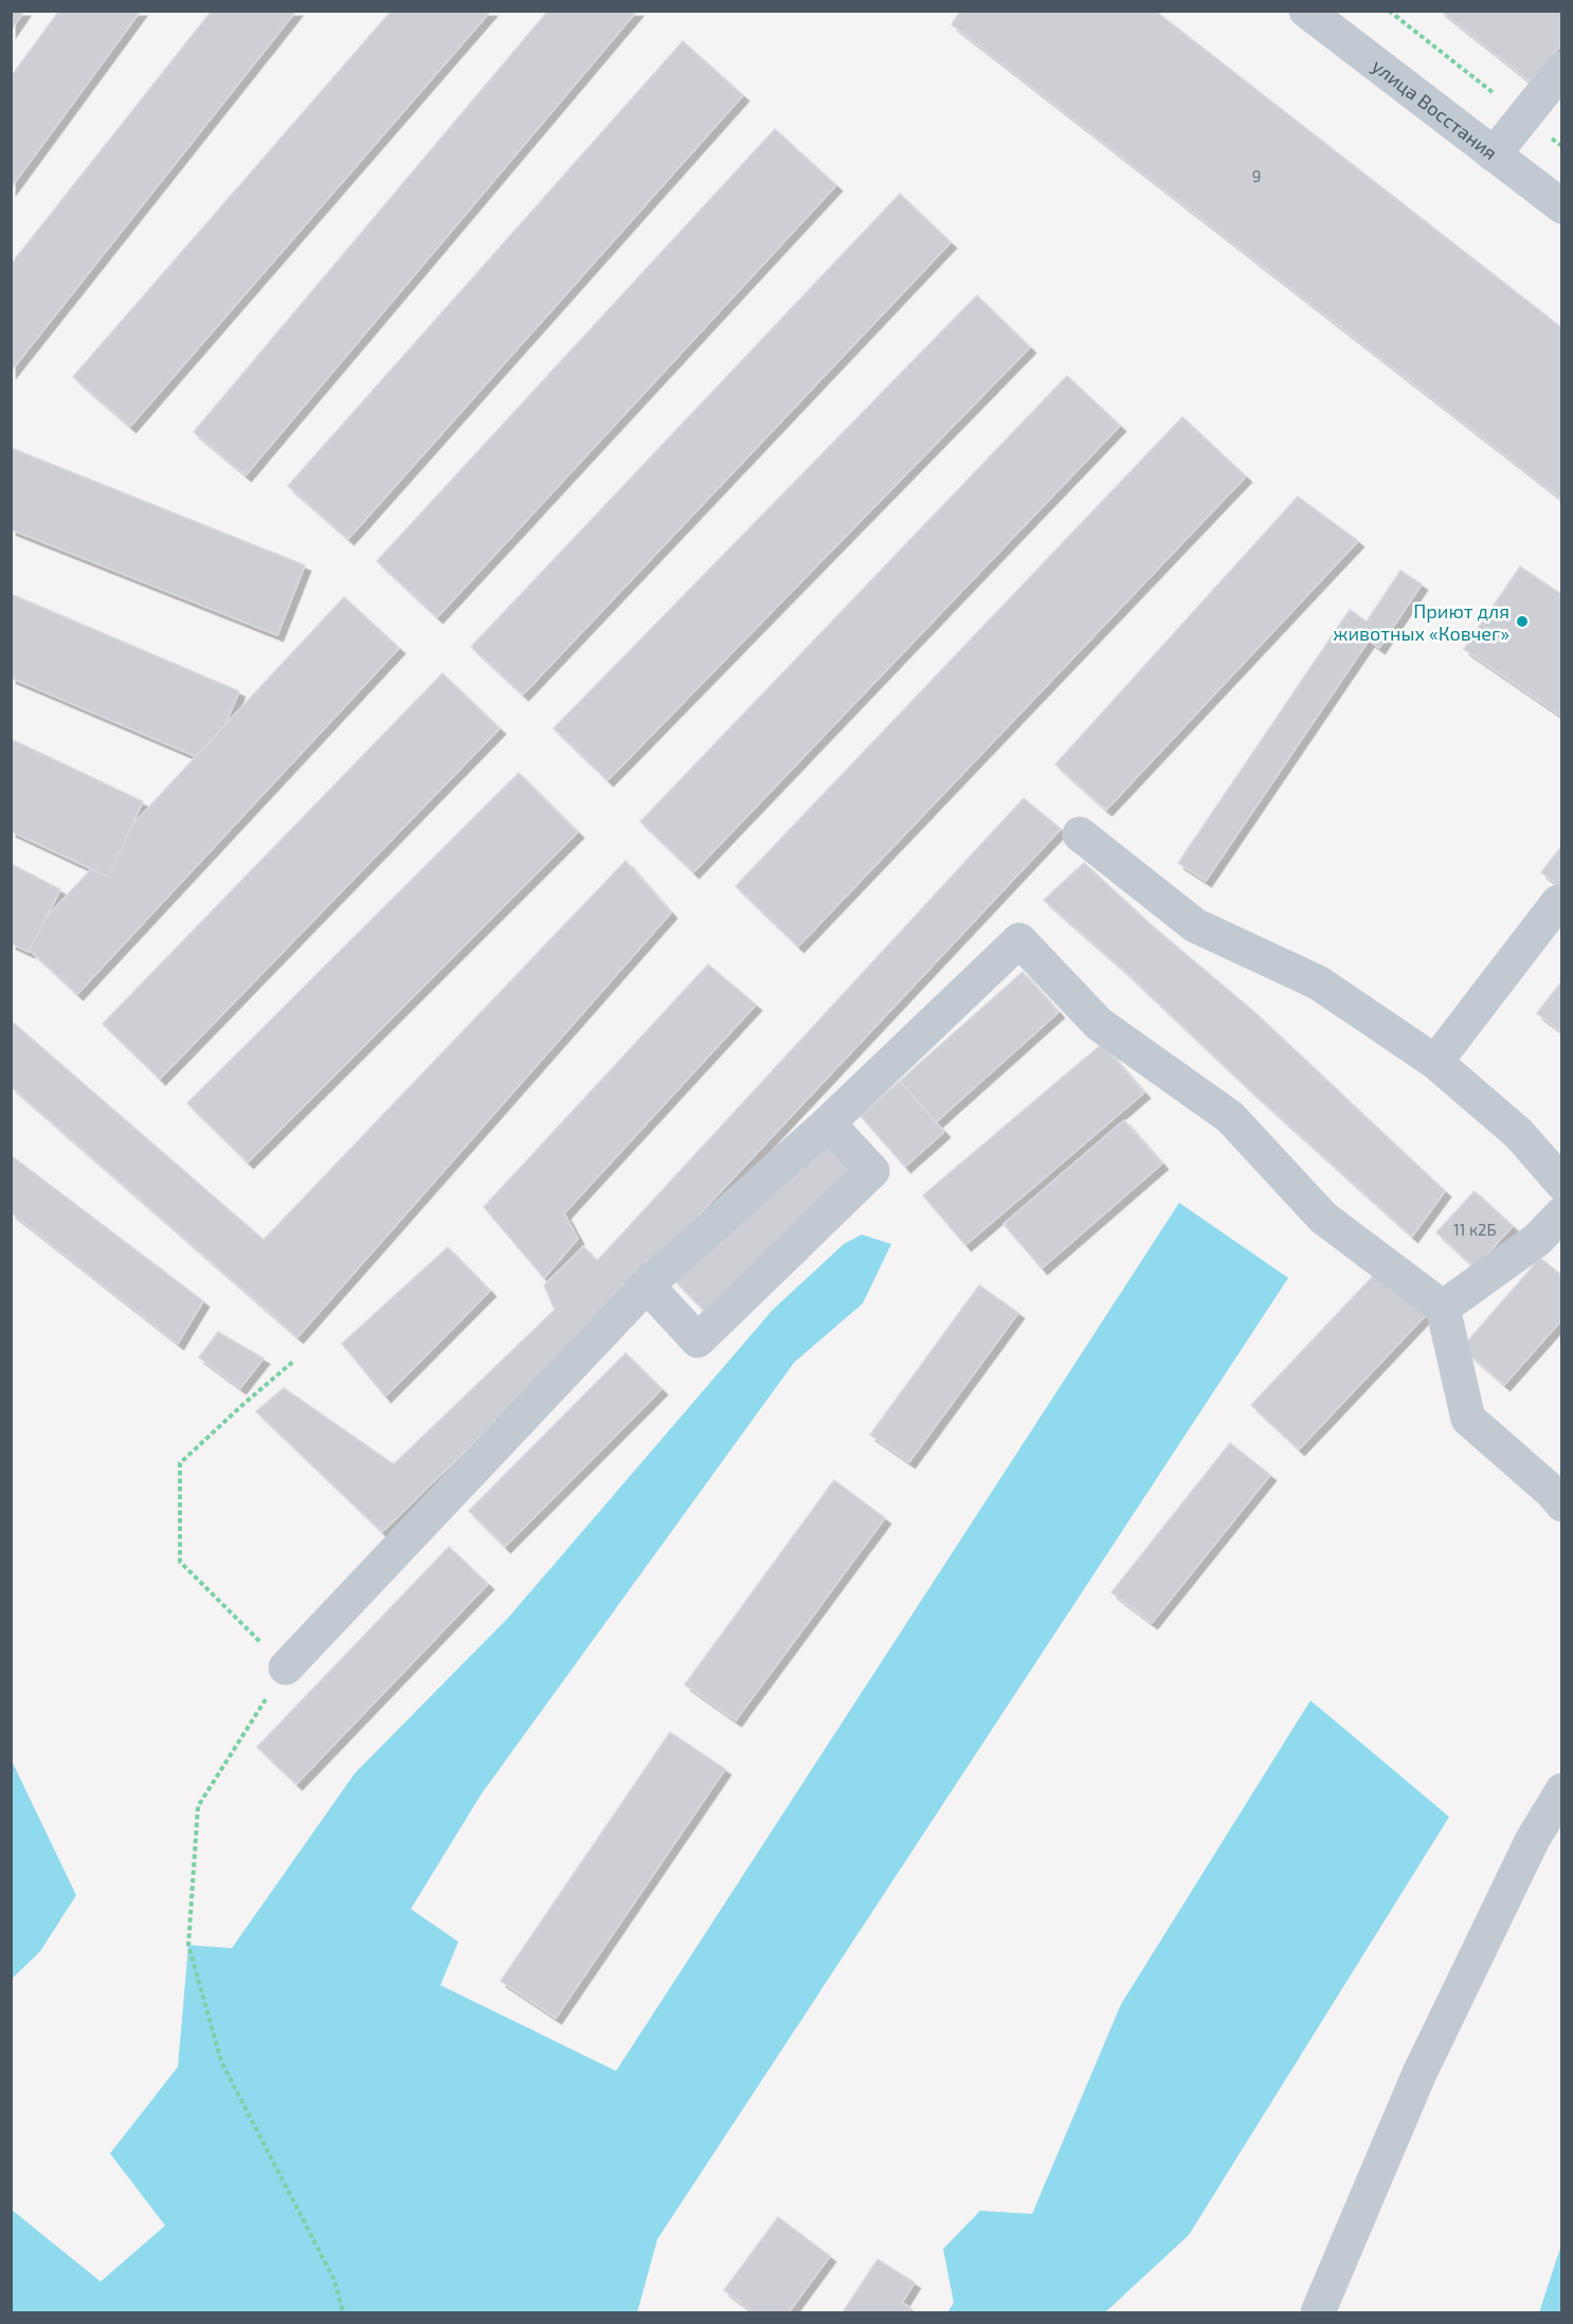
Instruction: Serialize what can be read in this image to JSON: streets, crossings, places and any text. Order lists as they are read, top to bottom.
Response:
{
  "streets": {
    "street": ["улица Восстания"]
  },
  "places": ["Приют для животных «Ковчег»"],
  "house_numbers": ["9", "11 к2Б"]
}
